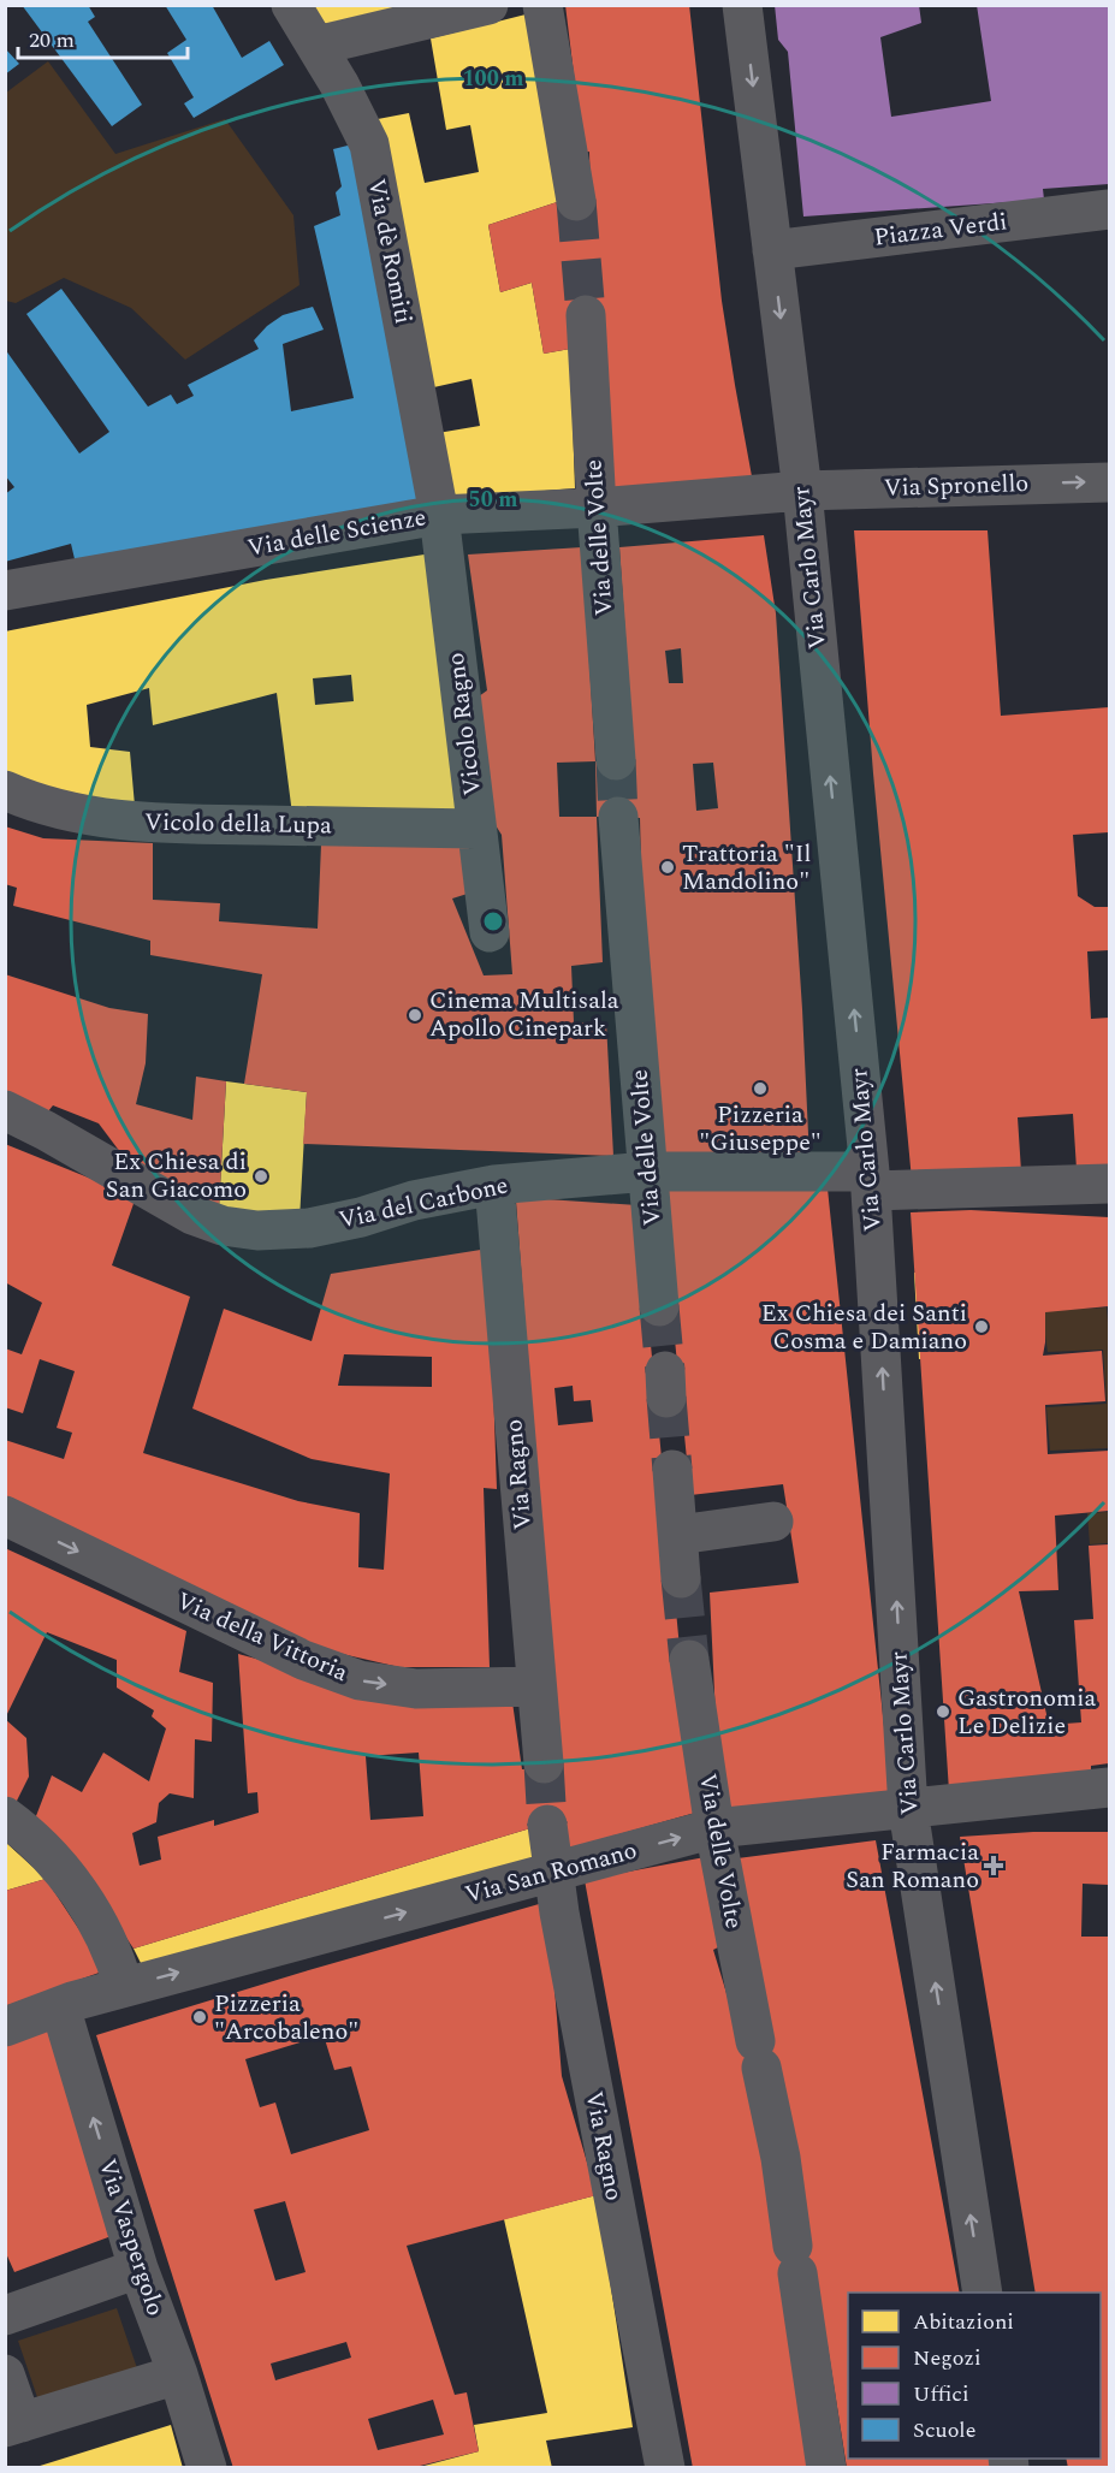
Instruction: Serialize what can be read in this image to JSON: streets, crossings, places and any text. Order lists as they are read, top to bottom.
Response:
{
  "streets": {
    "street": [
      "Piazza Verdi",
      "Via dè Romiti",
      "Via Spronello",
      "Via delle Scienze",
      "Via delle Volte",
      "Via Carlo Mayr",
      "Vicolo Ragno",
      "Vicolo della Lupa",
      "Via del Carbone",
      "Via Ragno",
      "Via della Vittoria",
      "Via San Romano",
      "Via Vaspergolo"
    ]
  },
  "crossings": [
    ["Piazza Verdi", "Via Carlo Mayr"],
    ["Via dè Romiti", "Via delle Scienze"],
    ["Via dè Romiti", "Vicolo Ragno"],
    ["Via Spronello", "Via delle Scienze"],
    ["Via Spronello", "Via Carlo Mayr"],
    ["Via delle Scienze", "Via delle Volte"],
    ["Via delle Scienze", "Via Carlo Mayr"],
    ["Via delle Scienze", "Vicolo Ragno"],
    ["Via delle Volte", "Via del Carbone"],
    ["Via delle Volte", "Via San Romano"],
    ["Via Carlo Mayr", "Via del Carbone"],
    ["Via Carlo Mayr", "Via San Romano"],
    ["Vicolo Ragno", "Vicolo della Lupa"],
    ["Via del Carbone", "Via Ragno"],
    ["Via Ragno", "Via della Vittoria"],
    ["Via Ragno", "Via San Romano"],
    ["Via San Romano", "Via Vaspergolo"]
  ],
  "one_way": [
    "Via Spronello",
    "Via della Vittoria",
    "Via San Romano",
    "Via Vaspergolo"
  ],
  "places": {
    "other": [
      "Trattoria \"Il Mandolino\"",
      "Cinema Multisala Apollo Cinepark",
      "Pizzeria \"Giuseppe\"",
      "Ex Chiesa di San Giacomo",
      "Ex Chiesa dei Santi Cosma e Damiano",
      "Gastronomia Le Delizie",
      "Pizzeria \"Arcobaleno\""
    ],
    "health": ["Farmacia San Romano"]
  },
  "legend": [
    "Abitazioni",
    "Negozi",
    "Uffici",
    "Scuole"
  ],
  "scale_bar": "20 m",
  "rings": ["100 m", "50 m"]
}
